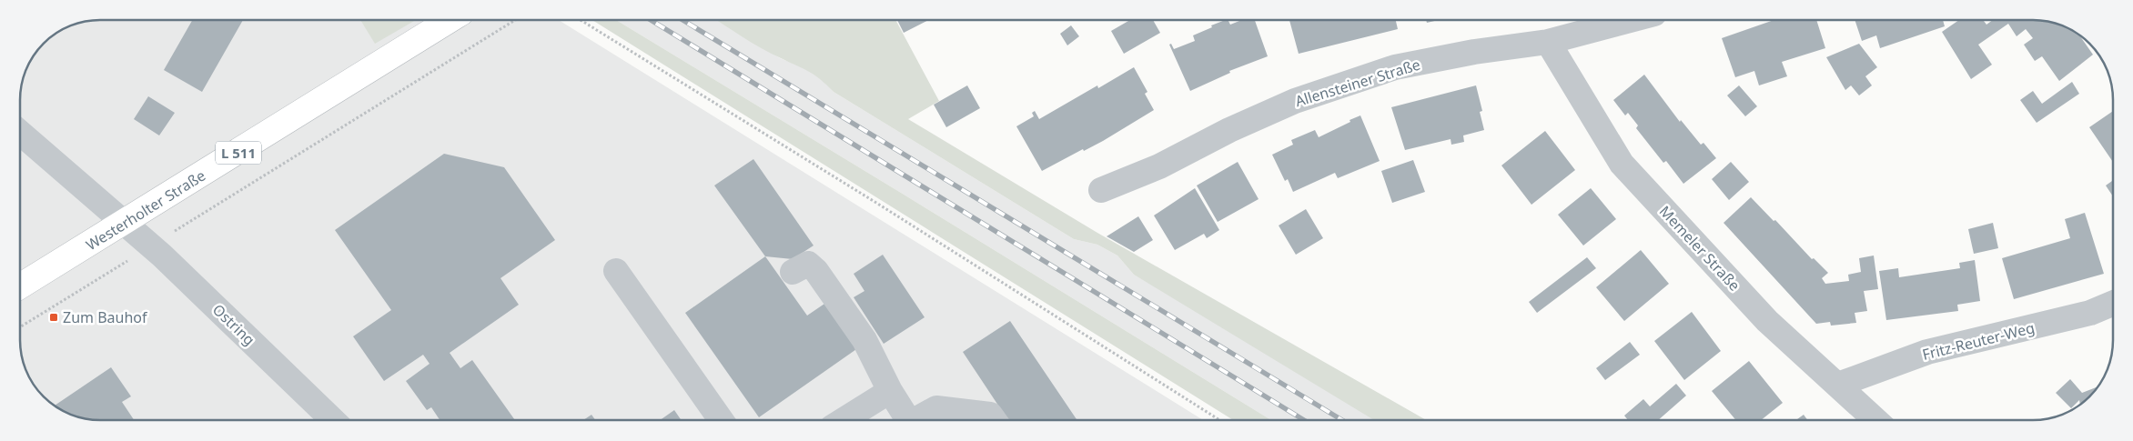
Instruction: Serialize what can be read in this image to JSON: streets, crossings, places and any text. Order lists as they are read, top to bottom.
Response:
{
  "streets": {
    "main road": ["L 511", "Westerholter Straße"],
    "street": [
      "Allensteiner Straße",
      "Memeler Straße",
      "Ostring",
      "Fritz-Reuter-Weg"
    ]
  },
  "crossings": [
    ["Allensteiner Straße", "Memeler Straße"],
    ["Westerholter Straße", "Ostring"],
    ["Memeler Straße", "Fritz-Reuter-Weg"]
  ],
  "places": {
    "transit": ["Zum Bauhof"]
  }
}
